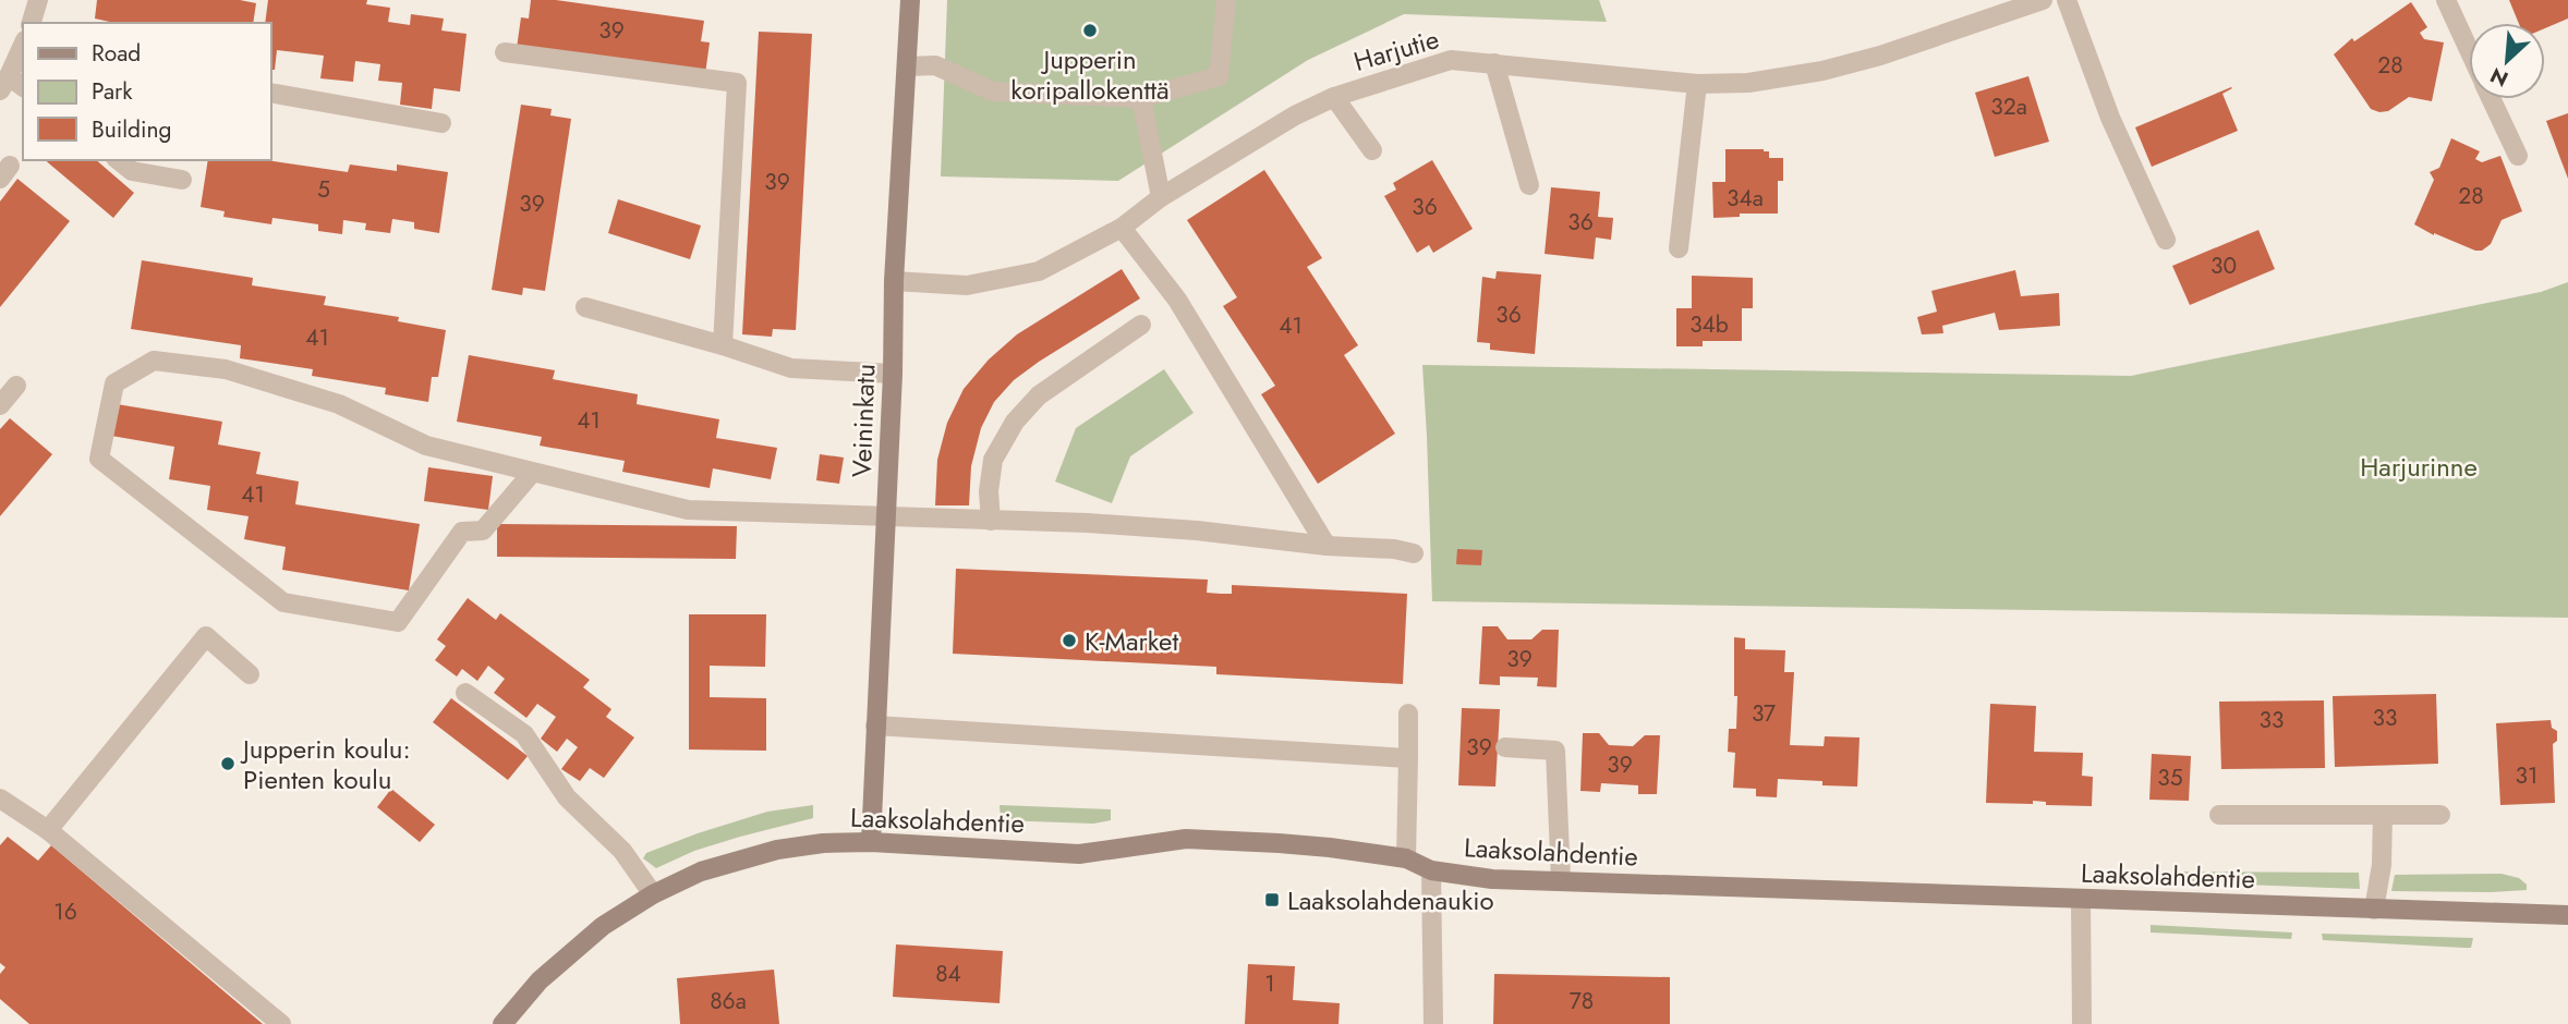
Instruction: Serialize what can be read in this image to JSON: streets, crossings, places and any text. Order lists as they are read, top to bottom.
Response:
{
  "streets": {
    "street": ["Harjutie", "Veininkatu", "Laaksolahdentie"]
  },
  "crossings": [
    ["Harjutie", "Veininkatu"],
    ["Veininkatu", "Laaksolahdentie"]
  ],
  "parks": ["Harjurinne"],
  "places": {
    "other": ["Jupperin koripallokenttä", "K-Market", "Jupperin koulu: Pienten koulu"],
    "transit": ["Laaksolahdenaukio"]
  },
  "house_numbers": [
    "39",
    "28",
    "32a",
    "39",
    "5",
    "28",
    "34a",
    "39",
    "36",
    "36",
    "30",
    "36",
    "34b",
    "41",
    "41",
    "41",
    "41",
    "39",
    "37",
    "33",
    "33",
    "39",
    "39",
    "31",
    "35",
    "16",
    "84",
    "1",
    "86a",
    "78"
  ],
  "legend": ["Road", "Park", "Building"],
  "north": "bottom left"
}
